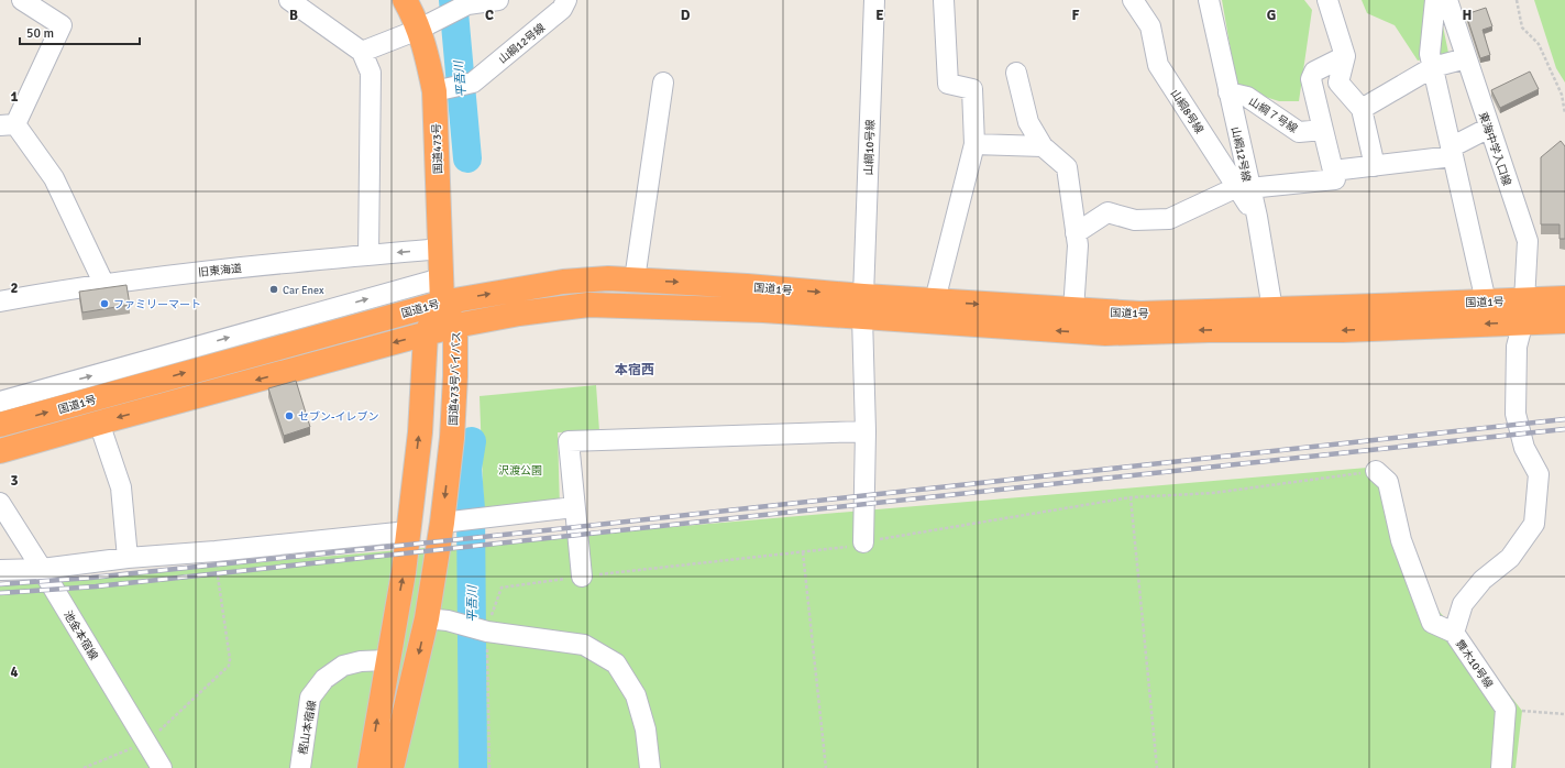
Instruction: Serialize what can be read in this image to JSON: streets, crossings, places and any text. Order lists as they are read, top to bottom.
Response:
{
  "streets": {
    "highway": ["国道473号", "国道1号", "国道473号バイパス"],
    "street": [
      "山綱12号線",
      "山綱8号線",
      "山綱７号線",
      "山綱10号線",
      "東海中学入口線",
      "旧東海道",
      "池金本宿線",
      "舞木10号線",
      "樫山本宿線"
    ]
  },
  "crossings": [
    ["山綱12号線", "山綱8号線"],
    ["山綱12号線", "山綱７号線"],
    ["山綱12号線", "国道473号"],
    ["山綱12号線", "国道1号"],
    ["山綱10号線", "国道1号"],
    ["国道473号", "旧東海道"],
    ["国道473号", "国道1号"],
    ["国道473号", "国道473号バイパス"],
    ["東海中学入口線", "国道1号"],
    ["東海中学入口線", "舞木10号線"],
    ["国道1号", "国道473号バイパス"],
    ["国道1号", "舞木10号線"]
  ],
  "districts": ["本宿西"],
  "water": ["平吾川"],
  "parks": ["沢渡公園"],
  "places": ["Car Enex", "ファミリーマート", "セブン-イレブン"],
  "scale_bar": "50 m",
  "grid": {
    "columns": [
      "B",
      "C",
      "D",
      "E",
      "F",
      "G",
      "H"
    ],
    "rows": [
      "1",
      "2",
      "3",
      "4"
    ]
  }
}
